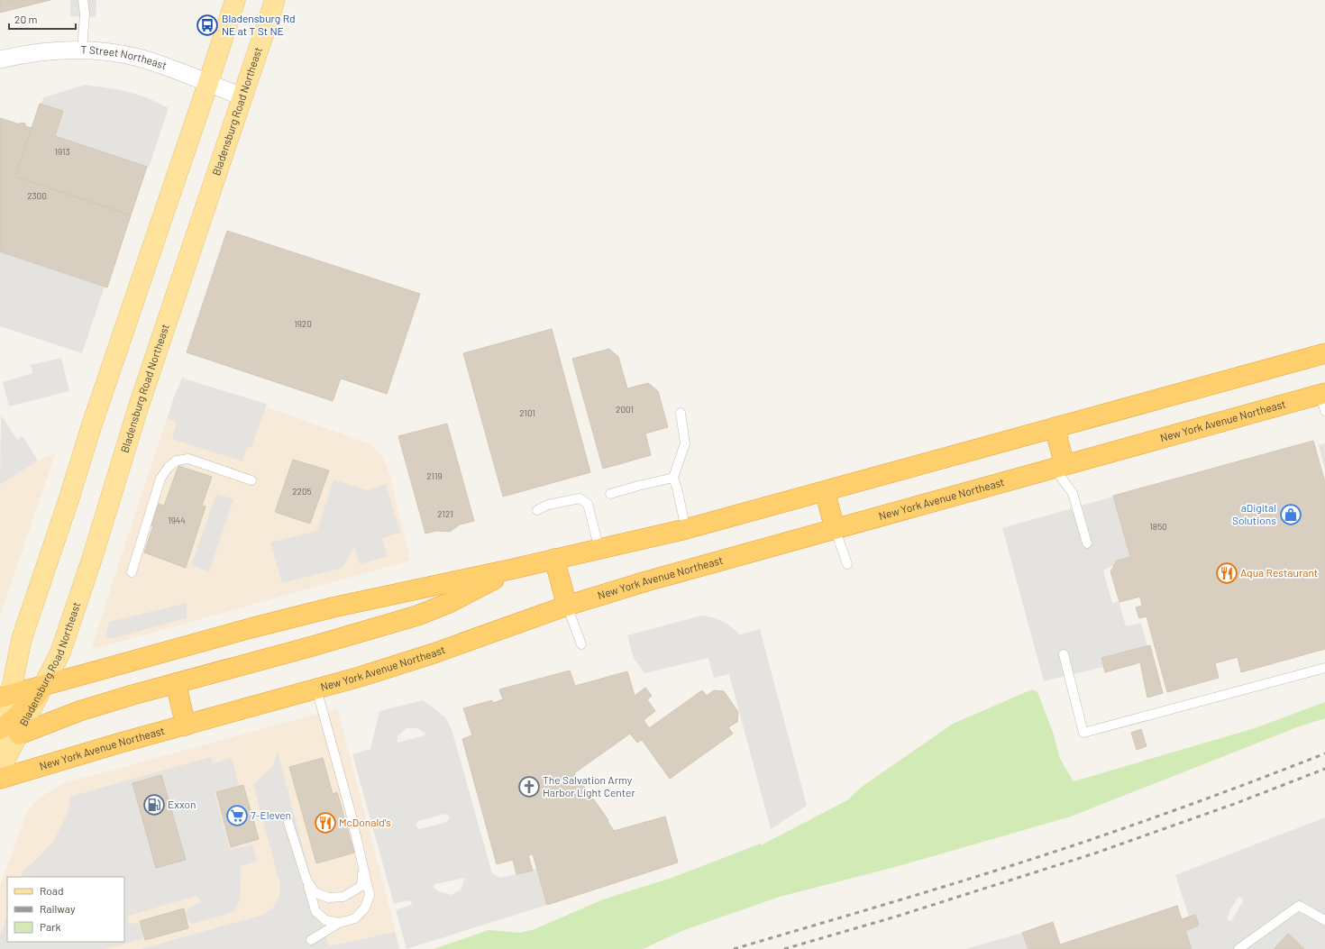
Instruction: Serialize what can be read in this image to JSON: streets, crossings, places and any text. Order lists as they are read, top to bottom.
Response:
{
  "streets": {
    "highway": ["New York Avenue Northeast"],
    "main road": ["Bladensburg Road Northeast"],
    "street": ["T Street Northeast"]
  },
  "crossings": [
    ["T Street Northeast", "Bladensburg Road Northeast"]
  ],
  "places": {
    "bus stop": ["Bladensburg Rd NE at T St NE"],
    "shop": ["aDigital Solutions"],
    "restaurant": ["Aqua Restaurant", "McDonald's"],
    "church": ["The Salvation Army Harbor Light Center"],
    "fuel station": ["Exxon"],
    "supermarket": ["7-Eleven"]
  },
  "house_numbers": [
    "1913",
    "2300",
    "1920",
    "2001",
    "2101",
    "2119",
    "2205",
    "2121",
    "1944",
    "1850"
  ],
  "legend": ["Road", "Railway", "Park"],
  "scale_bar": "20 m"
}
